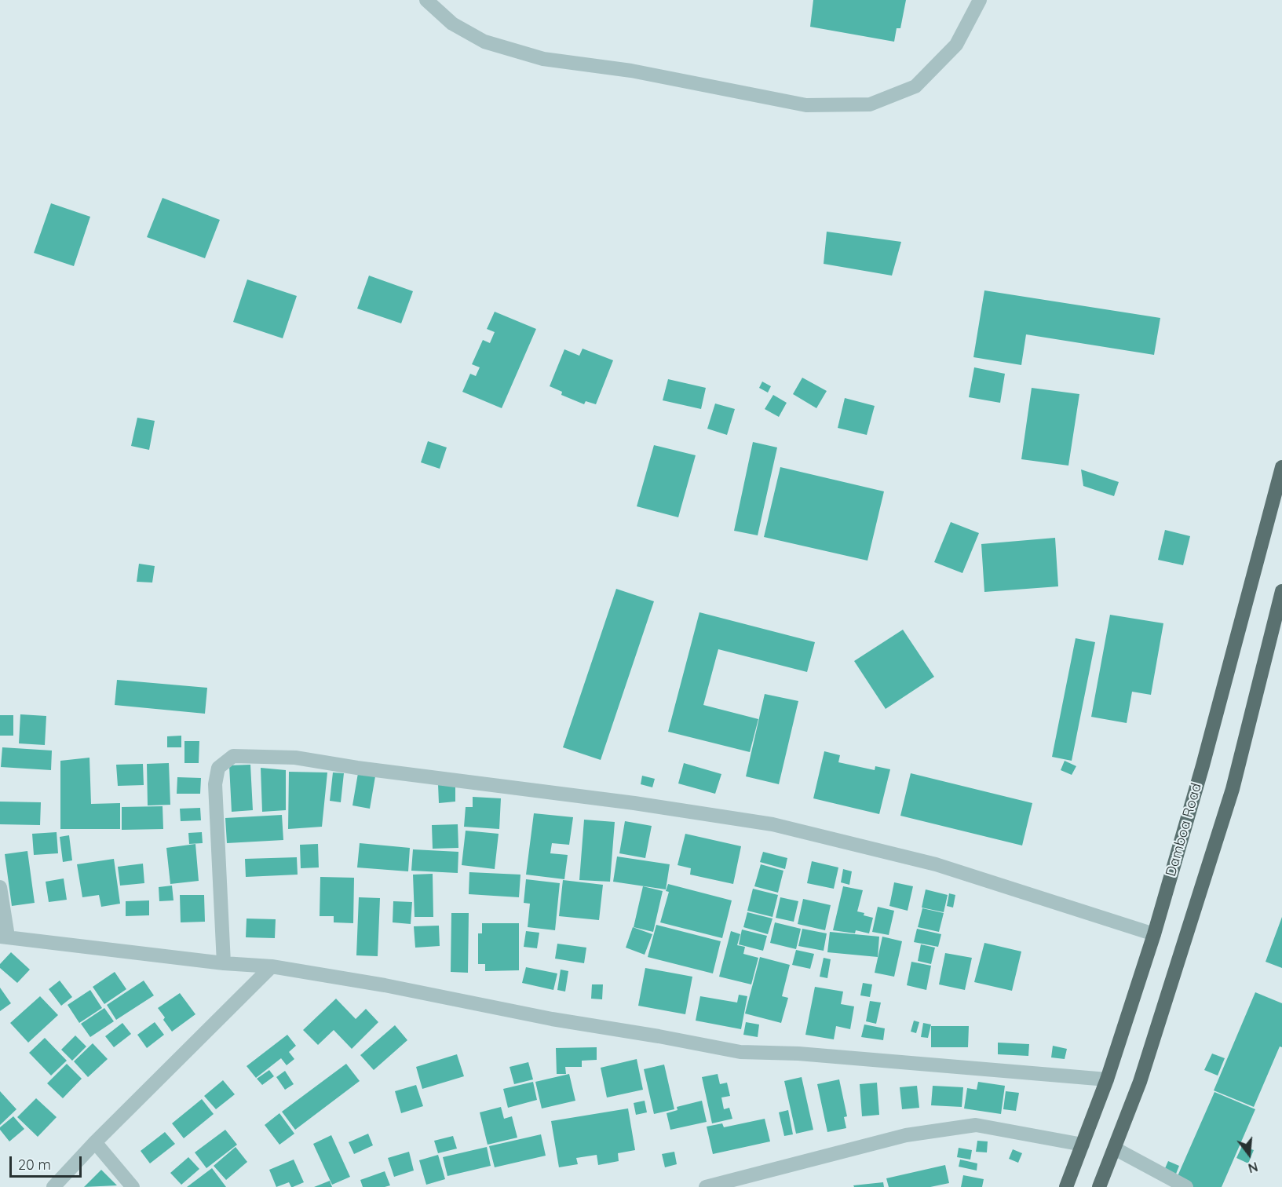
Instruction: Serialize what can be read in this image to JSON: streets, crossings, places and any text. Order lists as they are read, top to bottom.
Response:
{
  "streets": {
    "main road": ["Damboa Road"]
  },
  "scale_bar": "20 m",
  "north": "bottom"
}
